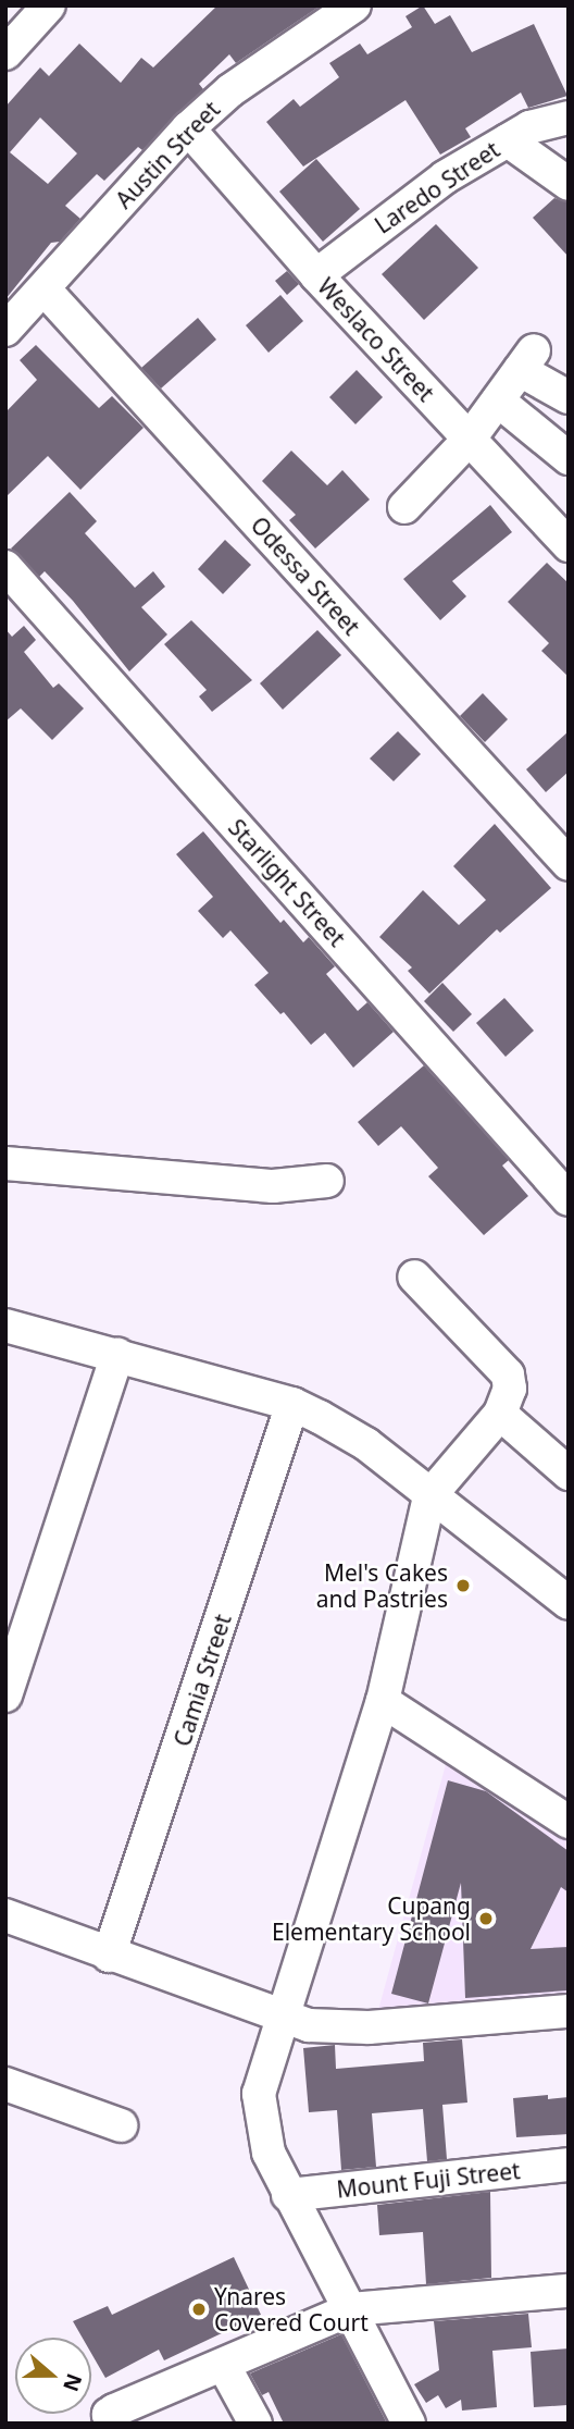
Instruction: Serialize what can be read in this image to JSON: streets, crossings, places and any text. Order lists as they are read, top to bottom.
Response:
{
  "streets": {
    "street": [
      "Austin Street",
      "Laredo Street",
      "Weslaco Street",
      "Odessa Street",
      "Starlight Street",
      "Camia Street",
      "Mount Fuji Street"
    ]
  },
  "crossings": [
    ["Austin Street", "Weslaco Street"],
    ["Austin Street", "Odessa Street"],
    ["Laredo Street", "Weslaco Street"]
  ],
  "places": ["Mel's Cakes and Pastries", "Cupang Elementary School", "Ynares Covered Court"],
  "north": "right"
}
